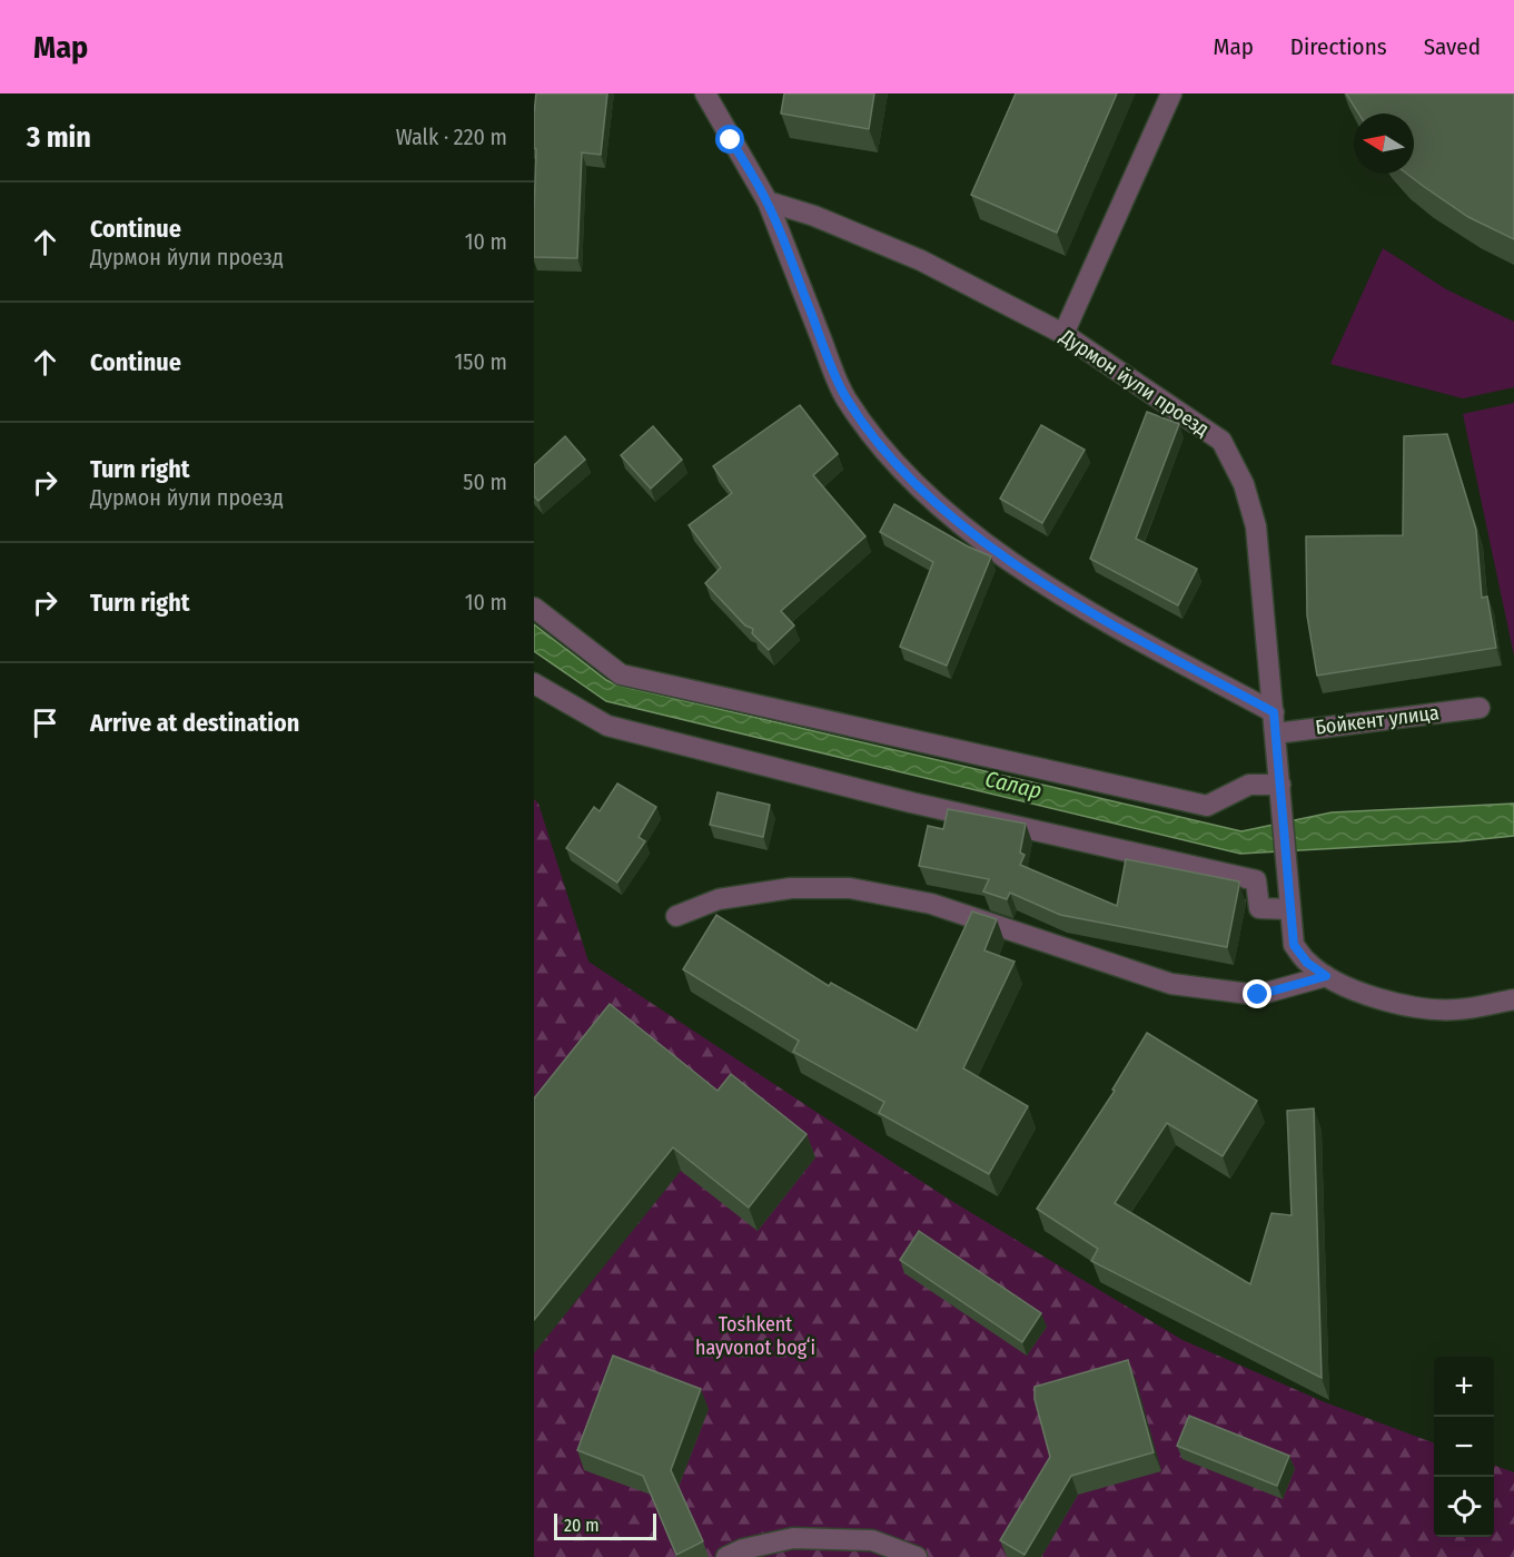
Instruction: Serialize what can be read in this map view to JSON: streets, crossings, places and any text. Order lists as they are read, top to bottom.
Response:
{
  "streets": {
    "street": ["Дурмон йули проезд", "Бойкент улица"]
  },
  "crossings": [
    ["Дурмон йули проезд", "Бойкент улица"]
  ],
  "water": ["Салар"],
  "parks": ["Toshkent hayvonot bogʻi"],
  "scale_bar": "20 m",
  "north": "left",
  "page": {
    "header": "Map",
    "nav": ["Map", "Directions", "Saved"],
    "heading": ["3 min", "Walk · 220 m"],
    "list": [
      ["Continue", "Дурмон йули проезд", "10 m"],
      ["Continue", "150 m"],
      ["Turn right", "Дурмон йули проезд", "50 m"],
      ["Turn right", "10 m"],
      "Arrive at destination"
    ],
    "map_buttons": ["+", "−"],
    "scale": "20 m"
  }
}
